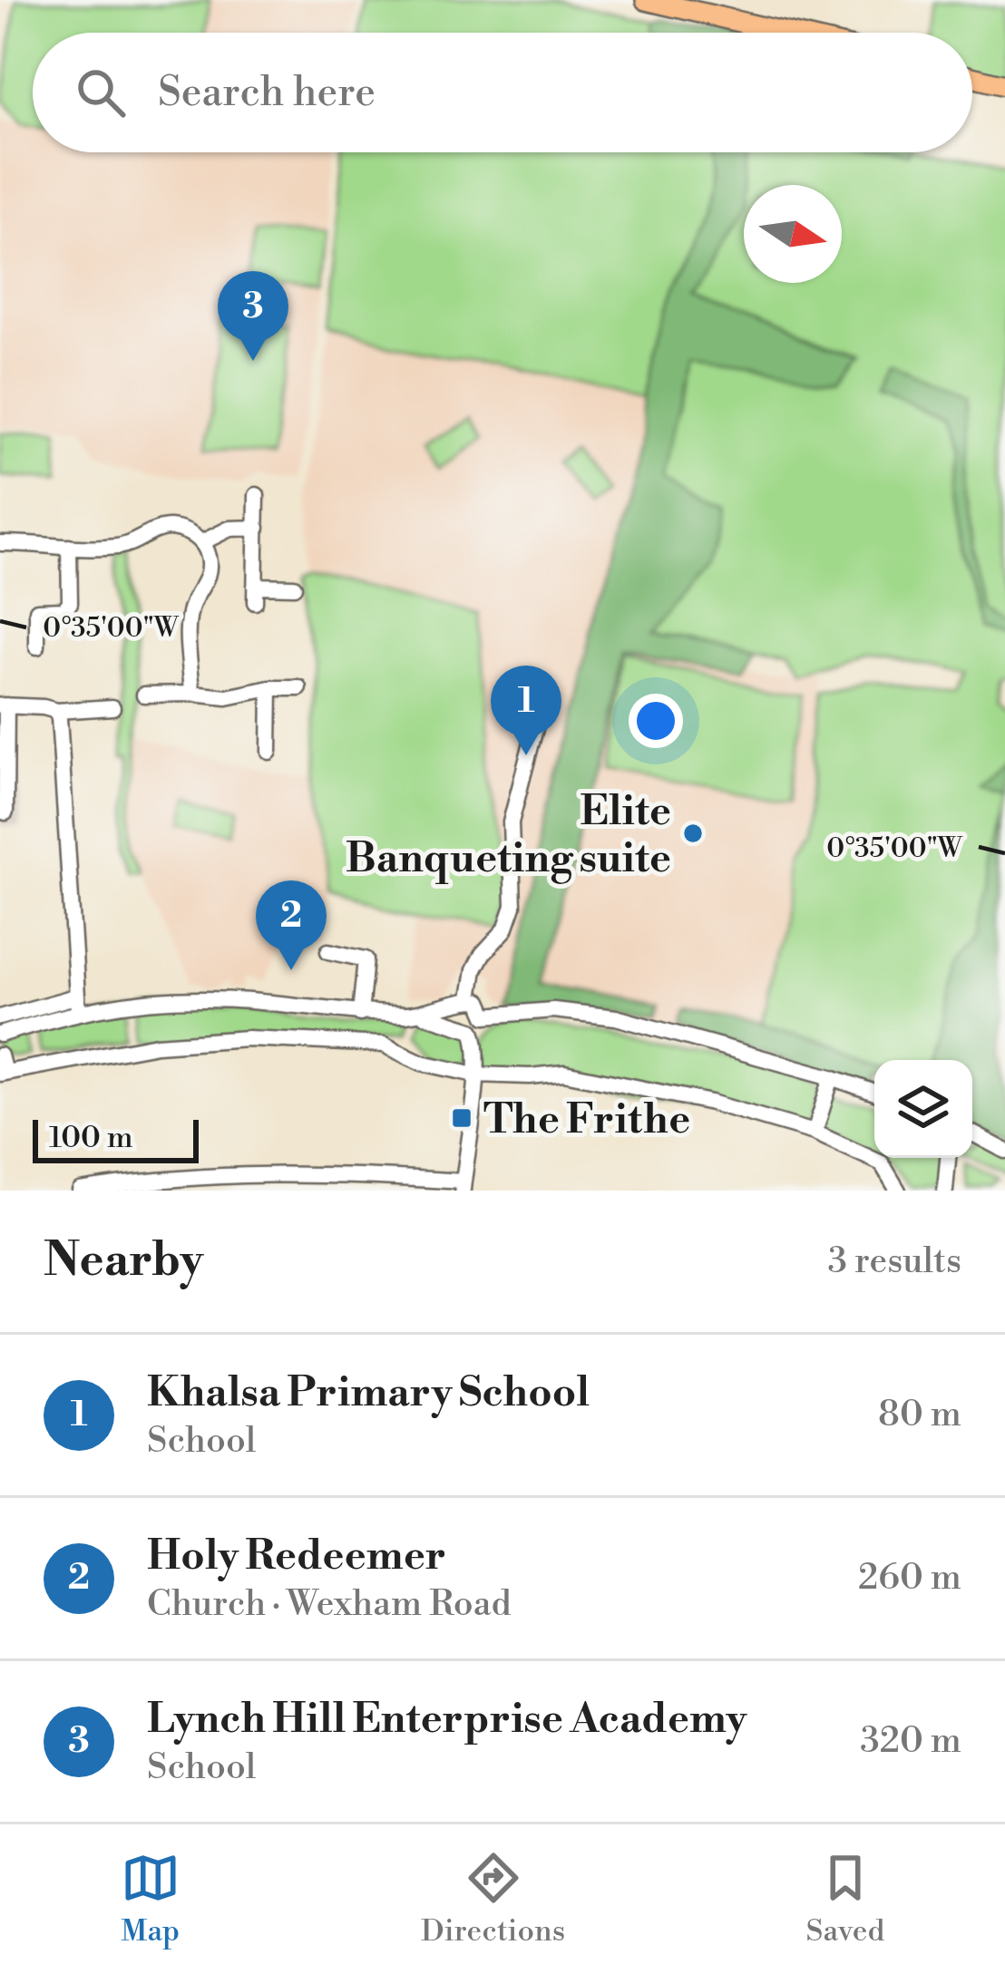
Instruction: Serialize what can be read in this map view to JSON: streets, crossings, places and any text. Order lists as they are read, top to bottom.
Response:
{
  "places": {
    "other": ["Elite Banqueting suite"],
    "transit": ["The Frithe"]
  },
  "scale_bar": "100 m",
  "north": "right",
  "page": {
    "search": "Search here",
    "pins": ["3", "1", "2"],
    "scale": "100 m",
    "heading": ["Nearby", "3 results"],
    "list": [
      {
        "mark": "1",
        "name": "Khalsa Primary School",
        "note": "School",
        "value": "80 m"
      },
      {
        "mark": "2",
        "name": "Holy Redeemer",
        "note": "Church · Wexham Road",
        "value": "260 m"
      },
      {
        "mark": "3",
        "name": "Lynch Hill Enterprise Academy",
        "note": "School",
        "value": "320 m"
      }
    ],
    "nav": ["Map", "Directions", "Saved"]
  },
  "coordinates": ["0°35'00\"W"]
}
